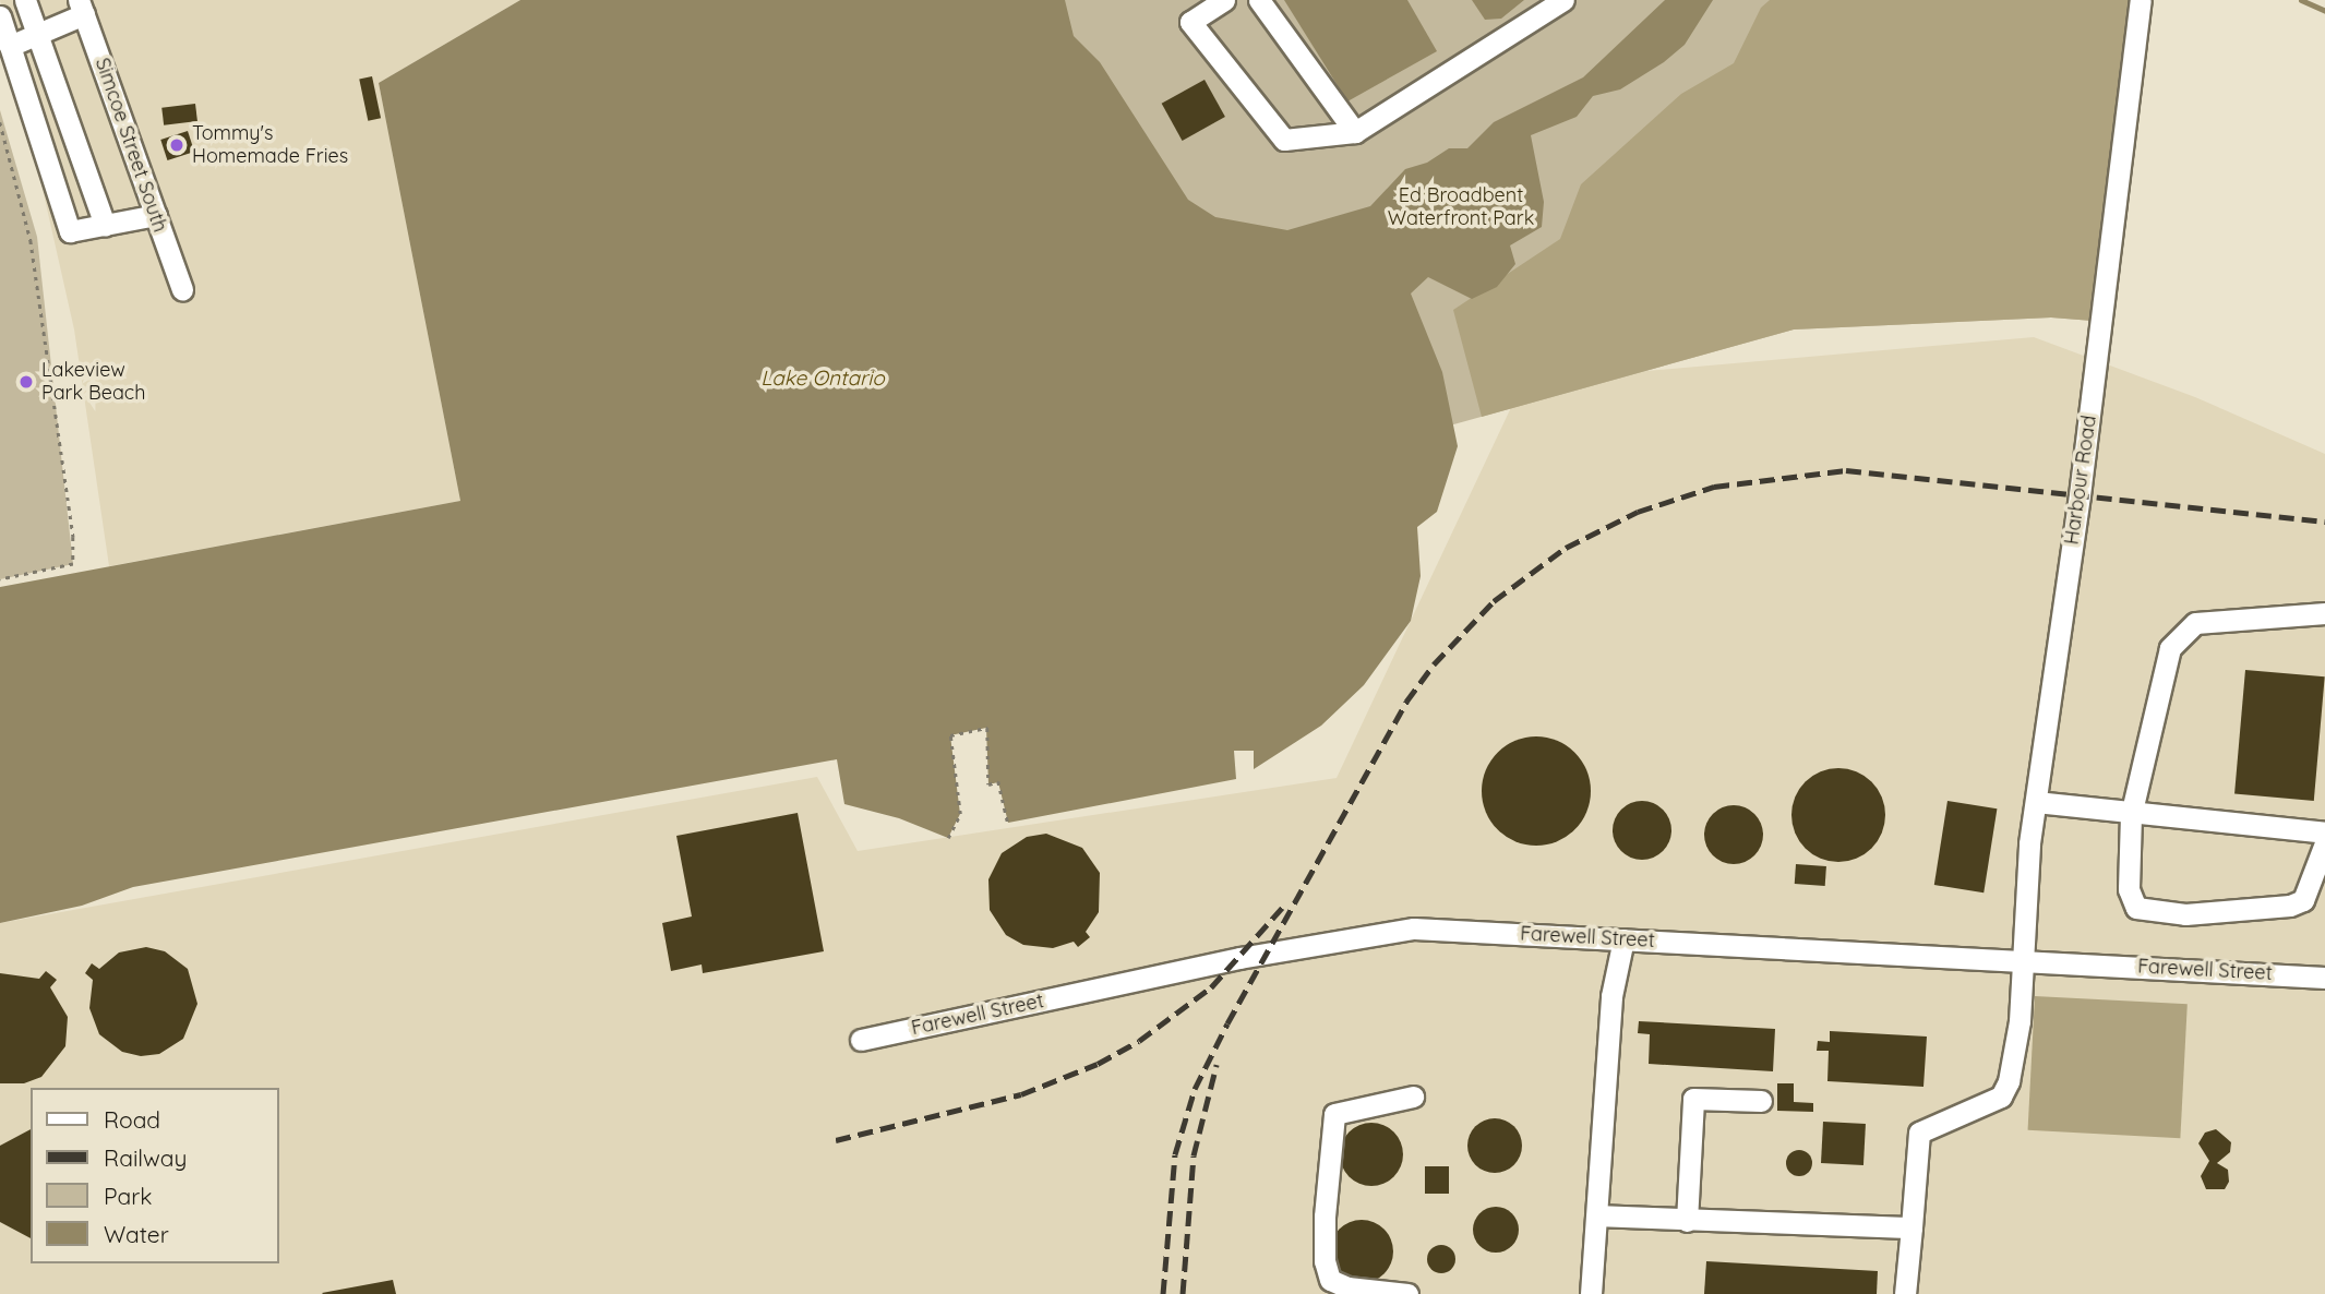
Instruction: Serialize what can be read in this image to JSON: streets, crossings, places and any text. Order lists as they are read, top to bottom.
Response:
{
  "streets": {
    "street": ["Simcoe Street South", "Harbour Road", "Farewell Street"]
  },
  "crossings": [
    ["Harbour Road", "Farewell Street"]
  ],
  "water": ["Lake Ontario"],
  "parks": ["Ed Broadbent Waterfront Park"],
  "places": ["Tommy's Homemade Fries", "Lakeview Park Beach"],
  "legend": [
    "Road",
    "Railway",
    "Park",
    "Water"
  ]
}
